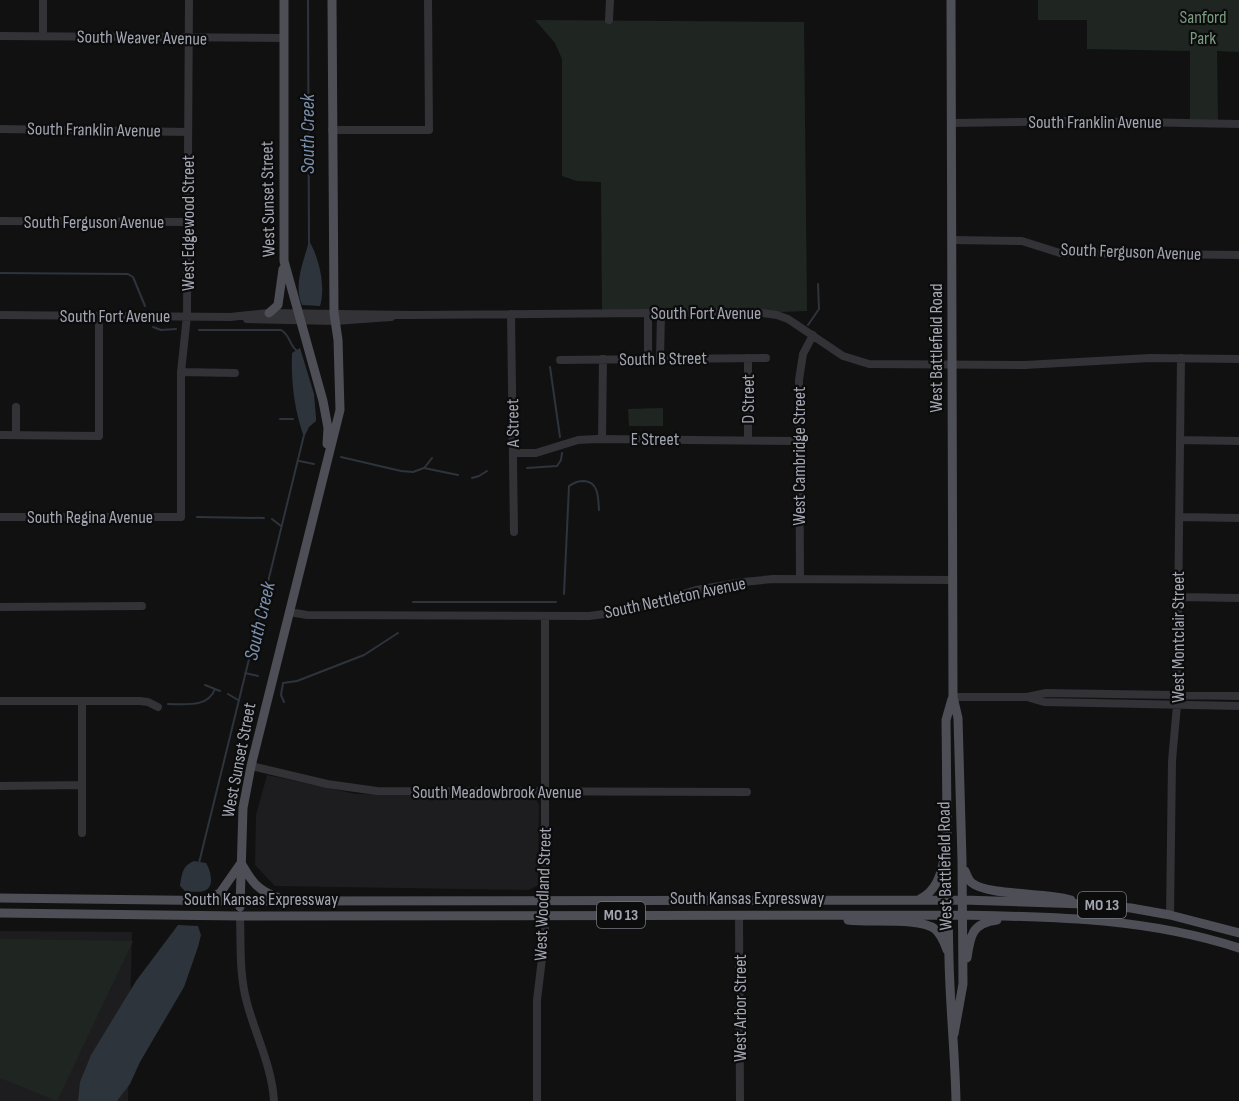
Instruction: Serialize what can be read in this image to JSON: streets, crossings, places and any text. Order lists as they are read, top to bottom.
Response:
{
  "streets": {
    "main road": [
      "West Sunset Street",
      "West Battlefield Road",
      "South Kansas Expressway",
      "MO 13"
    ],
    "street": [
      "South Weaver Avenue",
      "South Franklin Avenue",
      "South Ferguson Avenue",
      "West Edgewood Street",
      "South Fort Avenue",
      "South B Street",
      "D Street",
      "A Street",
      "E Street",
      "West Cambridge Street",
      "South Regina Avenue",
      "South Nettleton Avenue",
      "West Montclair Street",
      "South Meadowbrook Avenue",
      "West Woodland Street",
      "West Arbor Street"
    ]
  },
  "crossings": [
    ["South Weaver Avenue", "West Sunset Street"],
    ["South Weaver Avenue", "West Edgewood Street"],
    ["South Franklin Avenue", "West Edgewood Street"],
    ["South Franklin Avenue", "West Battlefield Road"],
    ["West Sunset Street", "South Fort Avenue"],
    ["West Sunset Street", "South Nettleton Avenue"],
    ["West Sunset Street", "South Meadowbrook Avenue"],
    ["West Sunset Street", "South Kansas Expressway"],
    ["South Ferguson Avenue", "West Edgewood Street"],
    ["South Ferguson Avenue", "West Battlefield Road"],
    ["West Edgewood Street", "South Fort Avenue"],
    ["West Edgewood Street", "South Regina Avenue"],
    ["South Fort Avenue", "West Battlefield Road"],
    ["South Fort Avenue", "A Street"],
    ["South Fort Avenue", "West Cambridge Street"],
    ["South Fort Avenue", "West Montclair Street"],
    ["West Battlefield Road", "South Nettleton Avenue"],
    ["West Battlefield Road", "South Kansas Expressway"],
    ["South B Street", "D Street"],
    ["D Street", "E Street"],
    ["A Street", "E Street"],
    ["E Street", "West Cambridge Street"],
    ["West Cambridge Street", "South Nettleton Avenue"],
    ["South Nettleton Avenue", "West Woodland Street"],
    ["West Montclair Street", "South Kansas Expressway"],
    ["South Meadowbrook Avenue", "West Woodland Street"],
    ["West Woodland Street", "South Kansas Expressway"],
    ["South Kansas Expressway", "West Arbor Street"]
  ],
  "water": ["South Creek"],
  "parks": ["Sanford Park"]
}
